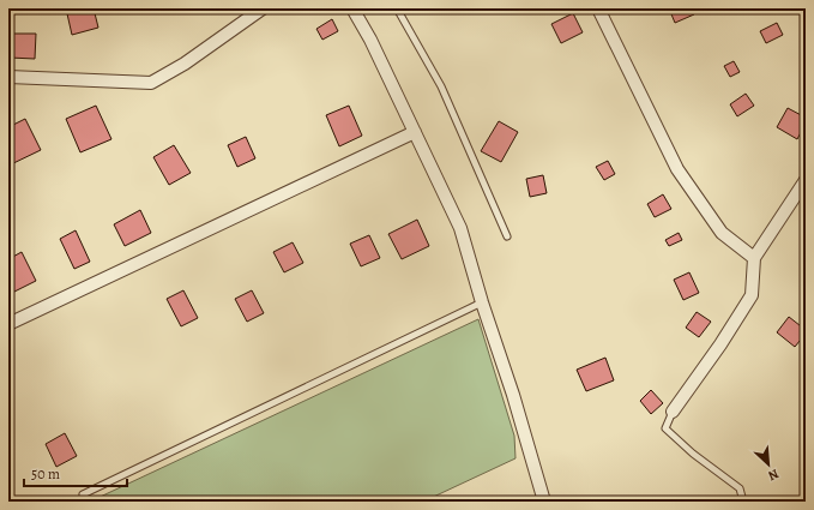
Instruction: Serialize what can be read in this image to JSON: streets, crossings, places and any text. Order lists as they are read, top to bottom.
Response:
{
  "scale_bar": "50 m",
  "north": "bottom right"
}
